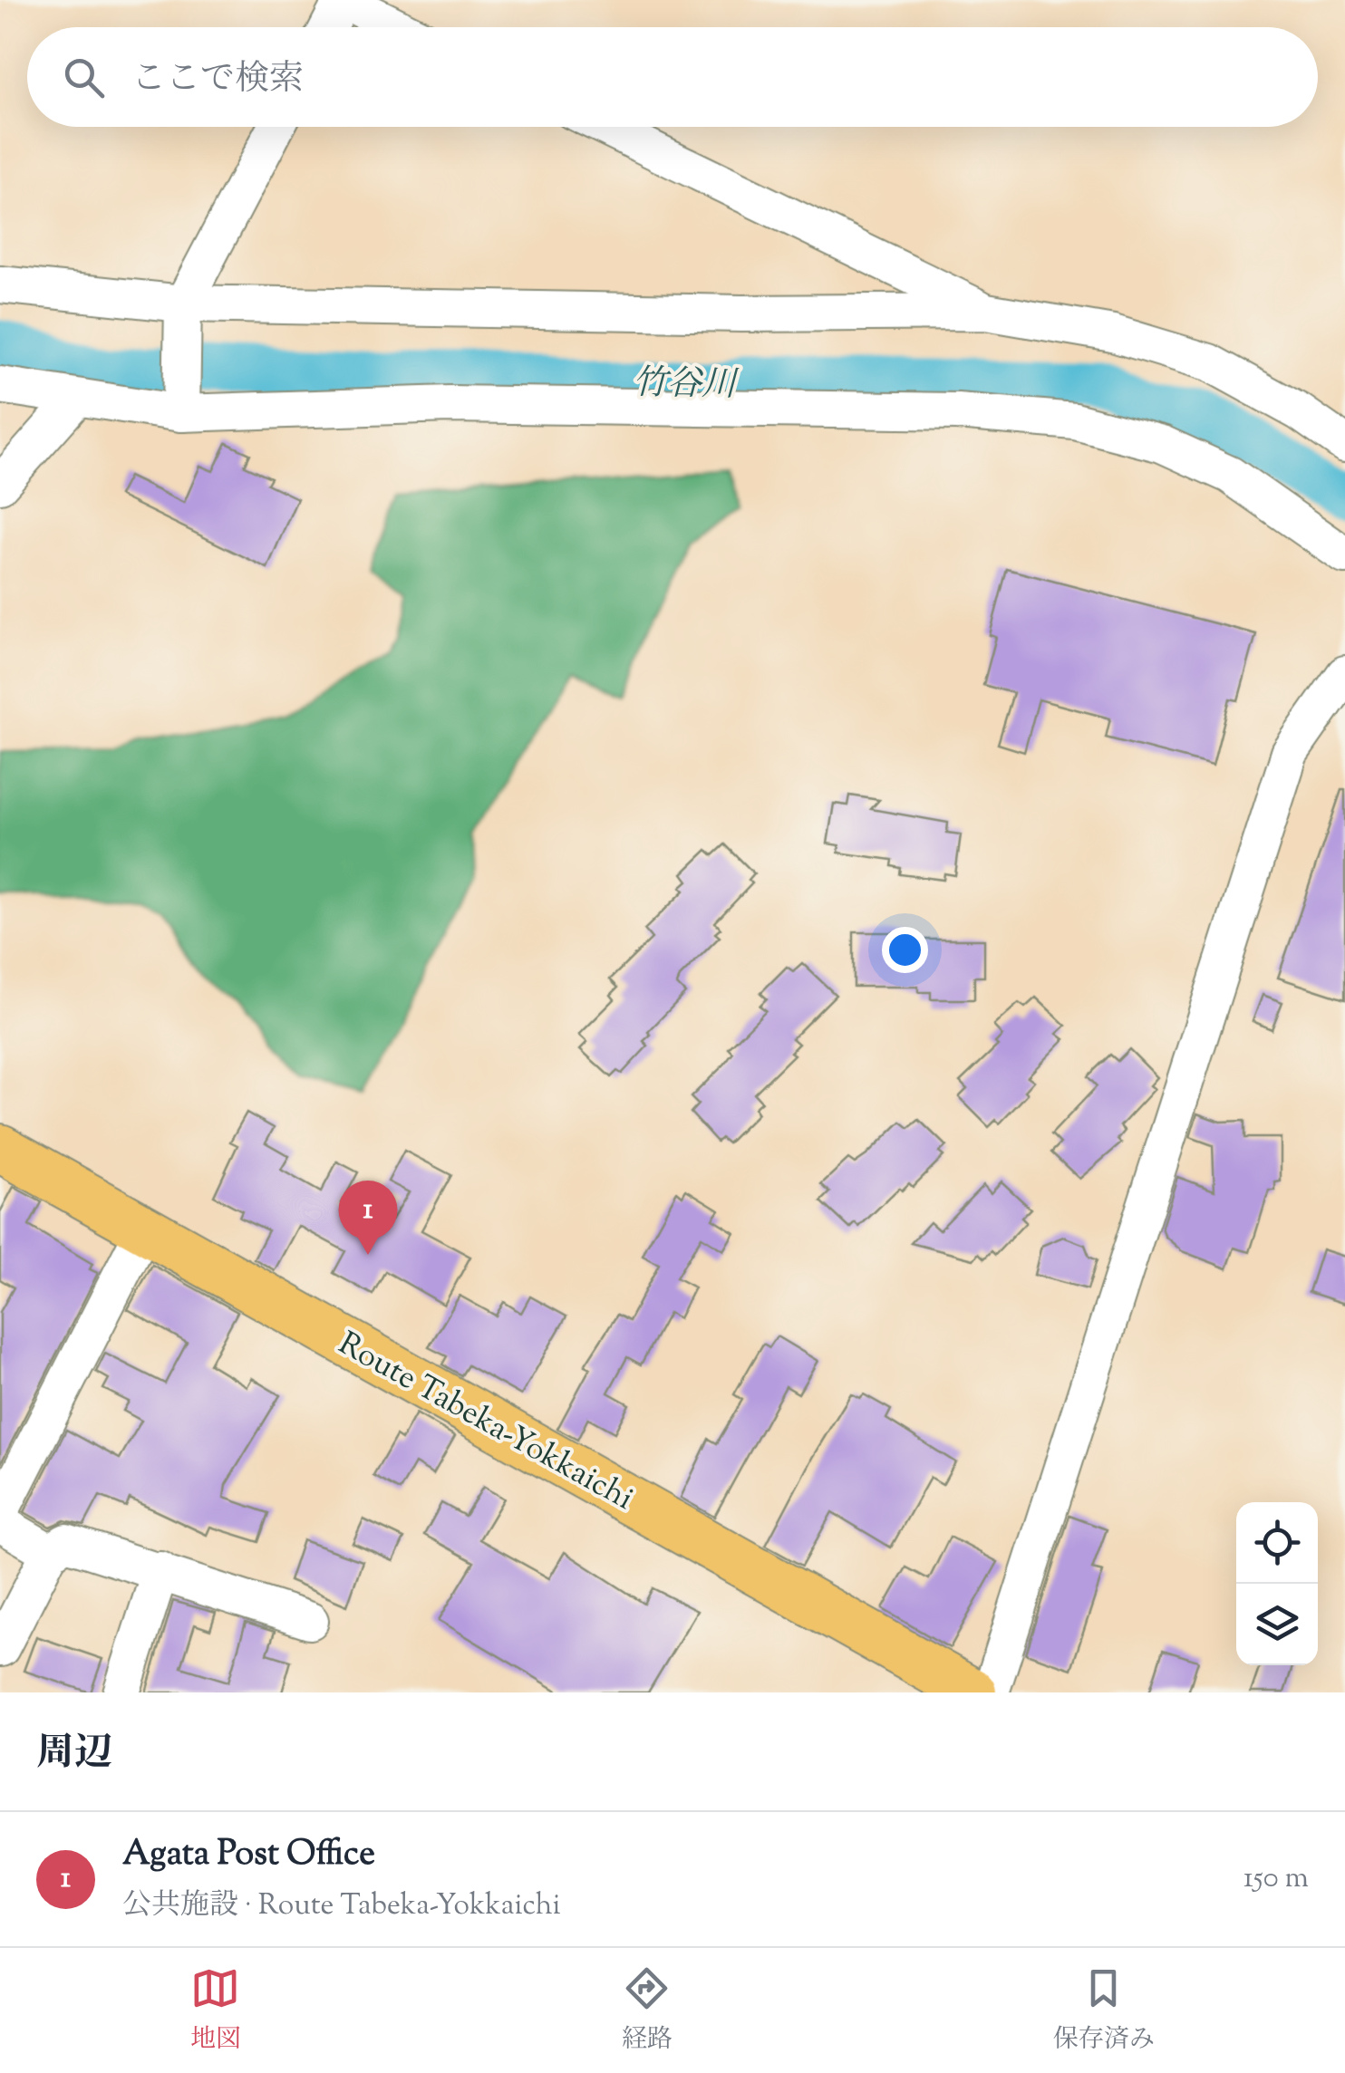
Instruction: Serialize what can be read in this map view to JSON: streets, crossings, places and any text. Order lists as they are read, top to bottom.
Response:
{
  "streets": {
    "main road": ["Route Tabeka-Yokkaichi"]
  },
  "water": ["竹谷川"],
  "page": {
    "search": "ここで検索",
    "pins": "1",
    "heading": "周辺",
    "list": [
      {
        "mark": "1",
        "name": "Agata Post Office",
        "note": "公共施設 · Route Tabeka-Yokkaichi",
        "value": "150 m"
      }
    ],
    "nav": ["地図", "経路", "保存済み"]
  }
}
